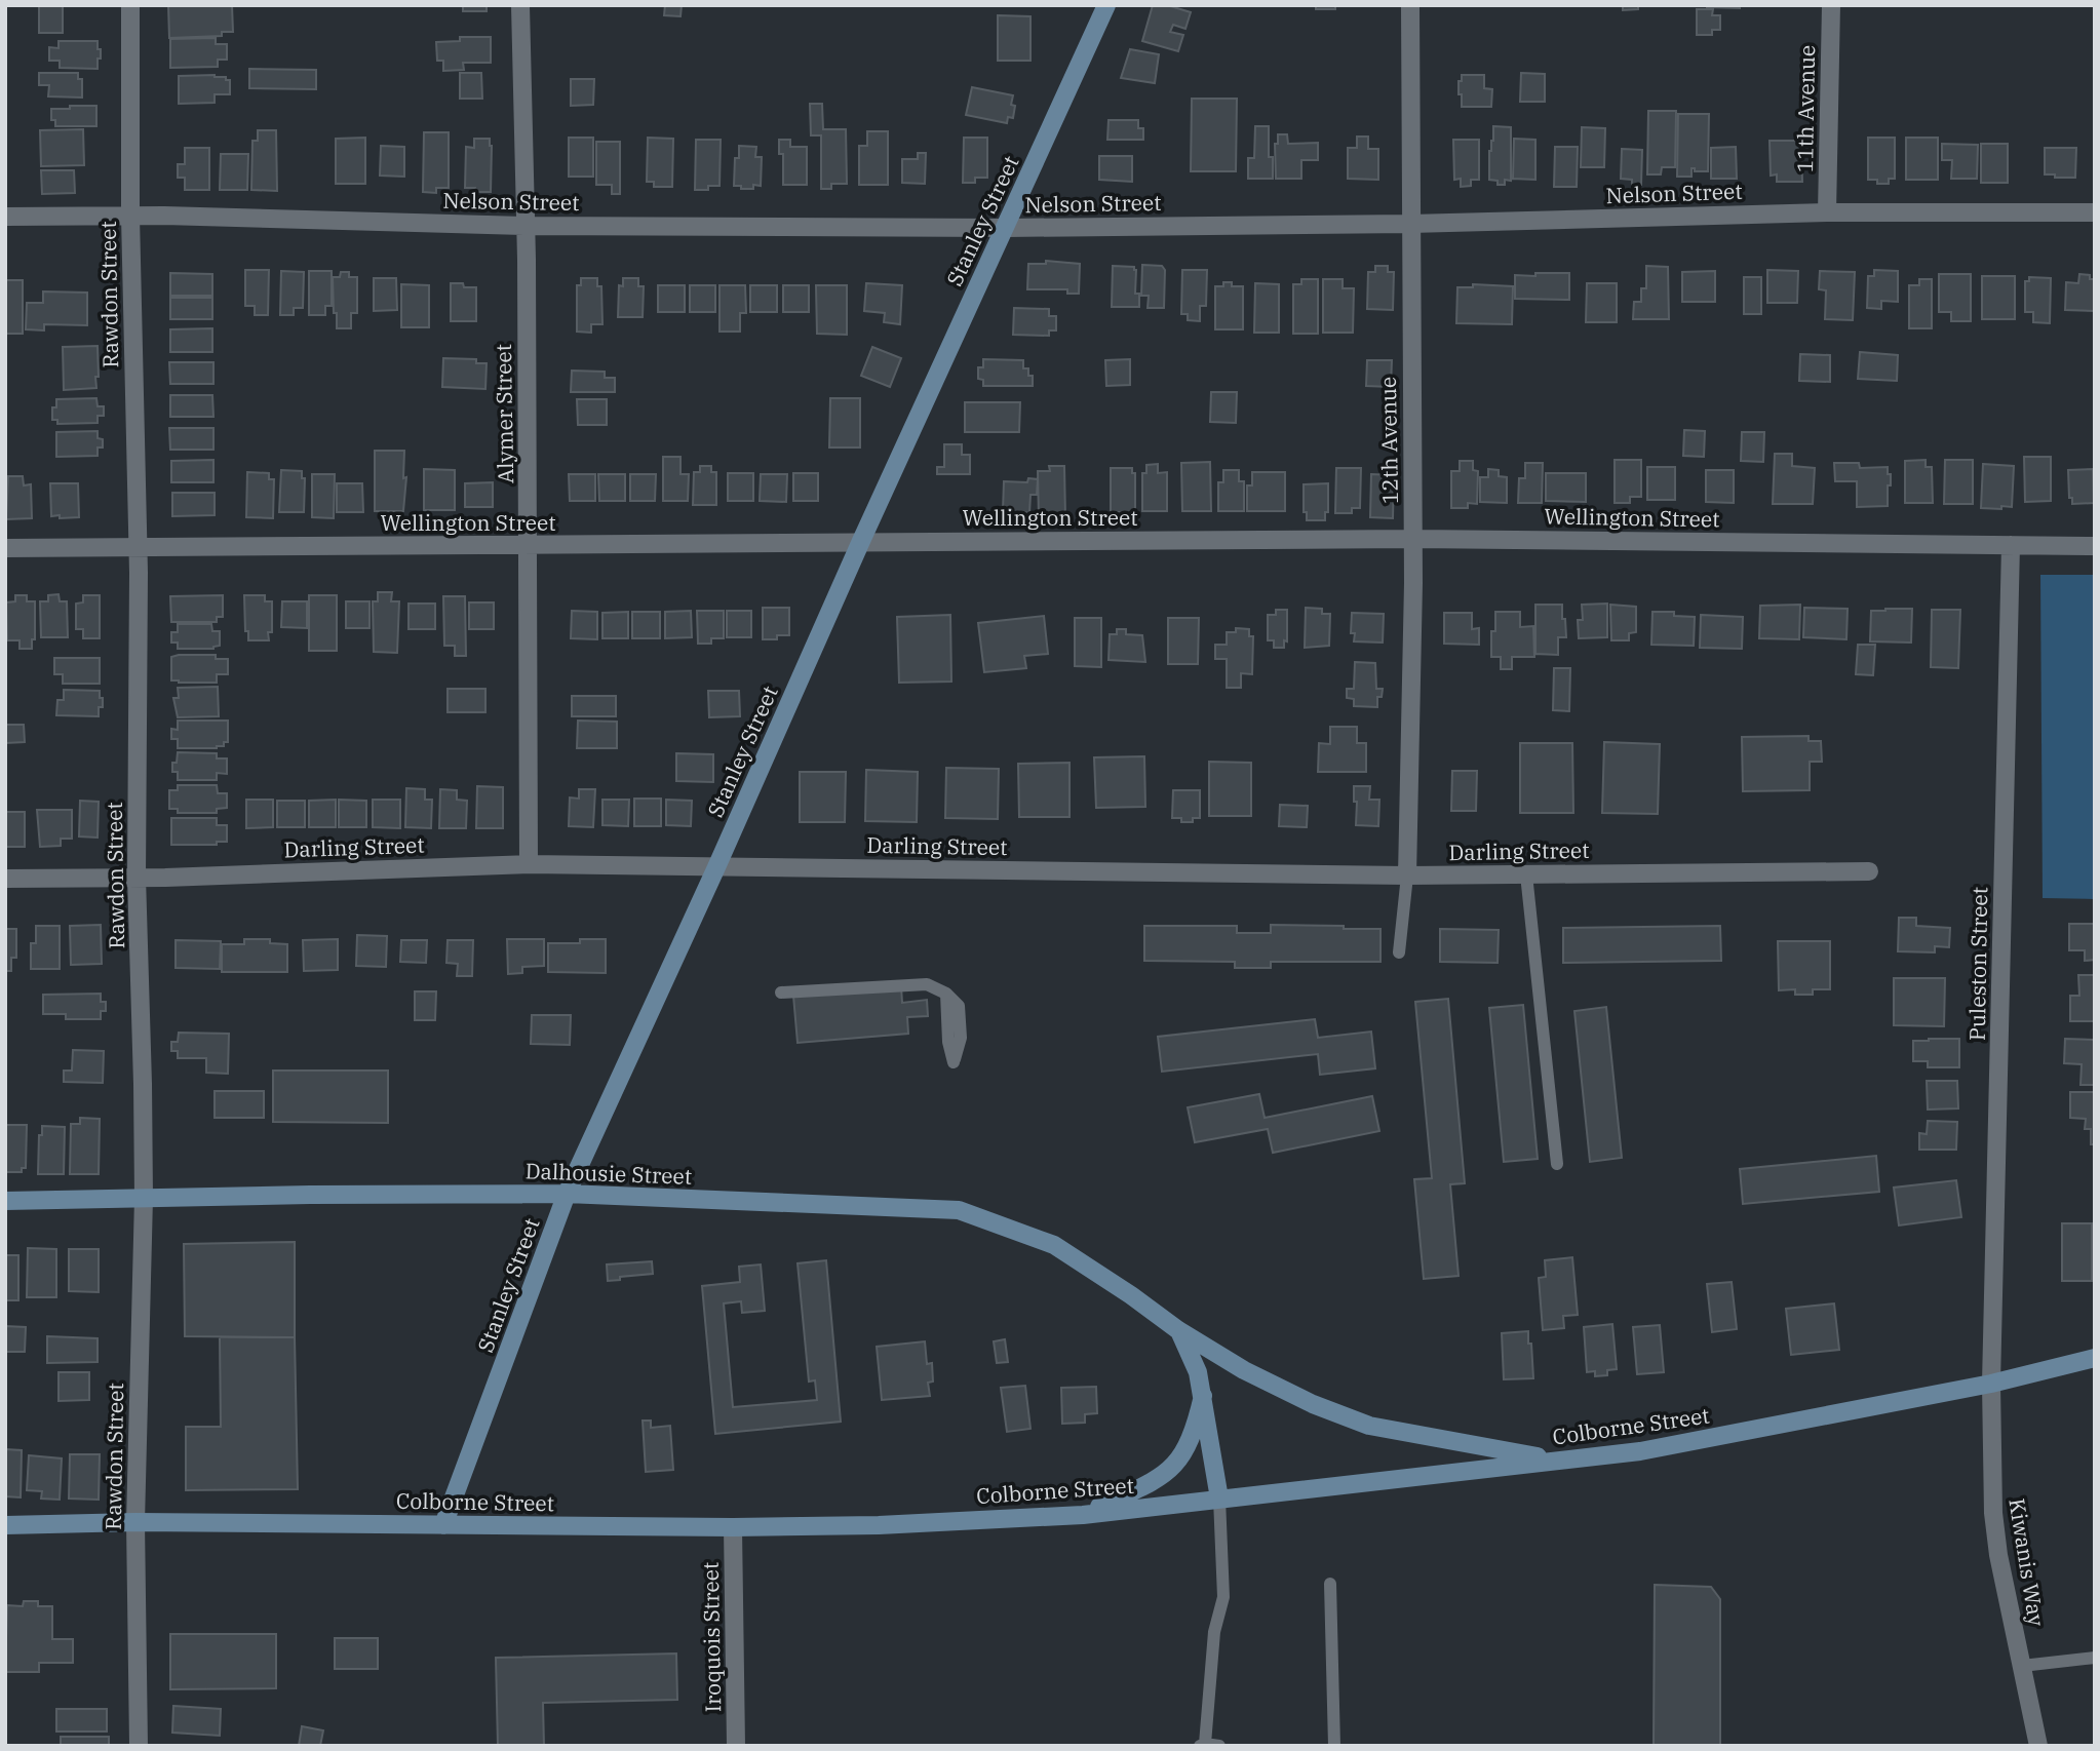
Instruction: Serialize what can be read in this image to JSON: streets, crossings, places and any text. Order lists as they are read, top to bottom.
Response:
{
  "streets": {
    "main road": ["Stanley Street", "Dalhousie Street", "Colborne Street"],
    "street": [
      "11th Avenue",
      "Nelson Street",
      "Rawdon Street",
      "Alymer Street",
      "12th Avenue",
      "Wellington Street",
      "Darling Street",
      "Puleston Street",
      "Kiwanis Way",
      "Iroquois Street"
    ]
  },
  "crossings": [
    ["11th Avenue", "Nelson Street"],
    ["Nelson Street", "Stanley Street"],
    ["Nelson Street", "Rawdon Street"],
    ["Nelson Street", "Alymer Street"],
    ["Nelson Street", "12th Avenue"],
    ["Stanley Street", "Wellington Street"],
    ["Stanley Street", "Darling Street"],
    ["Stanley Street", "Dalhousie Street"],
    ["Stanley Street", "Colborne Street"],
    ["Rawdon Street", "Wellington Street"],
    ["Rawdon Street", "Darling Street"],
    ["Rawdon Street", "Dalhousie Street"],
    ["Rawdon Street", "Colborne Street"],
    ["Alymer Street", "Wellington Street"],
    ["Alymer Street", "Darling Street"],
    ["12th Avenue", "Wellington Street"],
    ["12th Avenue", "Darling Street"],
    ["Wellington Street", "Puleston Street"],
    ["Puleston Street", "Colborne Street"],
    ["Puleston Street", "Kiwanis Way"],
    ["Dalhousie Street", "Colborne Street"],
    ["Colborne Street", "Kiwanis Way"],
    ["Colborne Street", "Iroquois Street"]
  ]
}
